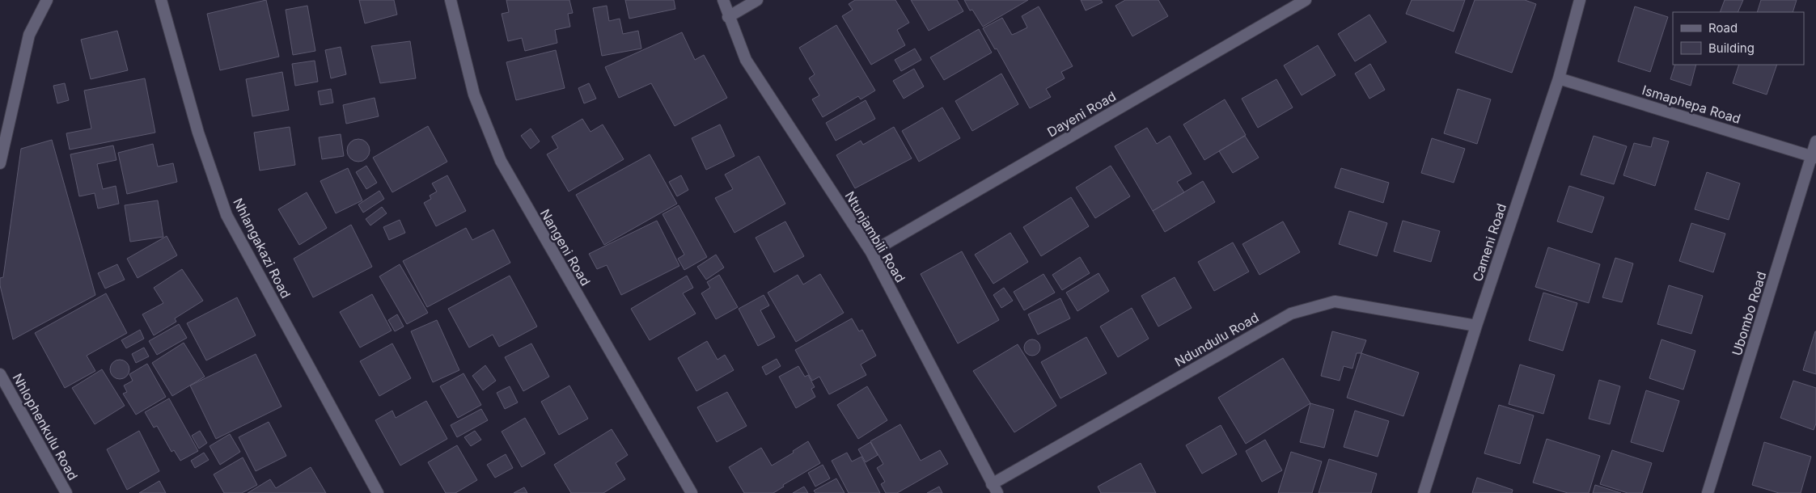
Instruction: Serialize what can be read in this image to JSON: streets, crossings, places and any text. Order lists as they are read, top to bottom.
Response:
{
  "streets": {
    "street": [
      "Ismaphepa Road",
      "Dayeni Road",
      "Ntunjambili Road",
      "Cameni Road",
      "Nangeni Road",
      "Nhlangakazi Road",
      "Ubombo Road",
      "Ndundulu Road",
      "Nhlophenkulu Road"
    ]
  },
  "crossings": [
    ["Ismaphepa Road", "Cameni Road"],
    ["Ismaphepa Road", "Ubombo Road"],
    ["Dayeni Road", "Ntunjambili Road"],
    ["Ntunjambili Road", "Ndundulu Road"],
    ["Cameni Road", "Ndundulu Road"]
  ],
  "legend": ["Road", "Building"]
}
